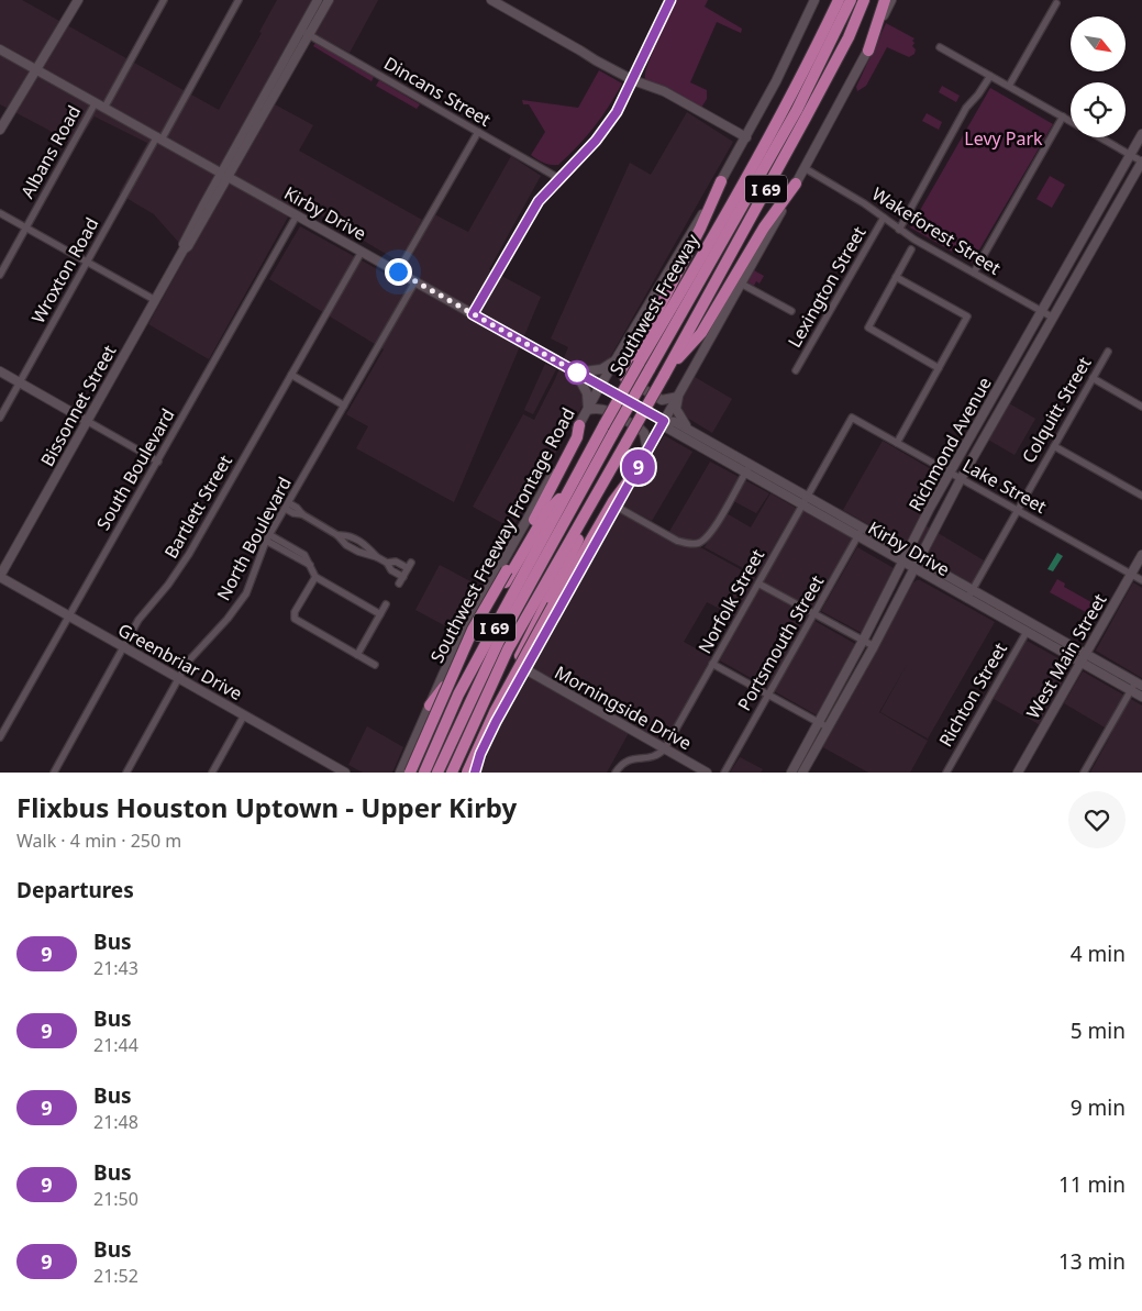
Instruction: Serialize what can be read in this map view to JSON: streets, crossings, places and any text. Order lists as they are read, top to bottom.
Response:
{
  "streets": {
    "highway": ["I 69", "Southwest Freeway"],
    "main road": [
      "Kirby Drive",
      "Bissonnet Street",
      "Richmond Avenue",
      "Southwest Freeway Frontage Road",
      "West Main Street",
      "Greenbriar Drive",
      "Morningside Drive"
    ],
    "street": [
      "Dincans Street",
      "Albans Road",
      "Wakeforest Street",
      "Wroxton Road",
      "Lexington Street",
      "Colquitt Street",
      "South Boulevard",
      "Lake Street",
      "Bartlett Street",
      "North Boulevard",
      "Norfolk Street",
      "Portsmouth Street",
      "Richton Street"
    ]
  },
  "crossings": [
    ["Dincans Street", "Bissonnet Street"],
    ["Albans Road", "Kirby Drive"],
    ["Kirby Drive", "Wroxton Road"],
    ["Kirby Drive", "Bissonnet Street"],
    ["Kirby Drive", "Colquitt Street"],
    ["Kirby Drive", "Richmond Avenue"],
    ["Kirby Drive", "South Boulevard"],
    ["Kirby Drive", "Bartlett Street"],
    ["Kirby Drive", "Southwest Freeway Frontage Road"],
    ["Kirby Drive", "North Boulevard"],
    ["Kirby Drive", "Norfolk Street"],
    ["Kirby Drive", "Portsmouth Street"],
    ["Kirby Drive", "West Main Street"],
    ["Kirby Drive", "Richton Street"],
    ["Wakeforest Street", "Lexington Street"],
    ["Wakeforest Street", "Richmond Avenue"],
    ["Bissonnet Street", "Greenbriar Drive"],
    ["Colquitt Street", "Lake Street"],
    ["Richmond Avenue", "Lake Street"],
    ["South Boulevard", "Greenbriar Drive"],
    ["Lake Street", "Norfolk Street"],
    ["Lake Street", "West Main Street"],
    ["Bartlett Street", "Greenbriar Drive"],
    ["North Boulevard", "Greenbriar Drive"],
    ["Norfolk Street", "Morningside Drive"]
  ],
  "parks": ["Levy Park"],
  "lines": ["bus line 9"],
  "north": "bottom right",
  "page": {
    "on_map": "9",
    "heading": [
      ["Flixbus Houston Uptown - Upper Kirby", "Walk · 4 min · 250 m"],
      "Departures"
    ],
    "list": [
      {
        "mark": "9",
        "name": "Bus",
        "note": "21:43",
        "value": "4 min"
      },
      {
        "mark": "9",
        "name": "Bus",
        "note": "21:44",
        "value": "5 min"
      },
      {
        "mark": "9",
        "name": "Bus",
        "note": "21:48",
        "value": "9 min"
      },
      {
        "mark": "9",
        "name": "Bus",
        "note": "21:50",
        "value": "11 min"
      },
      {
        "mark": "9",
        "name": "Bus",
        "note": "21:52",
        "value": "13 min"
      }
    ]
  }
}
